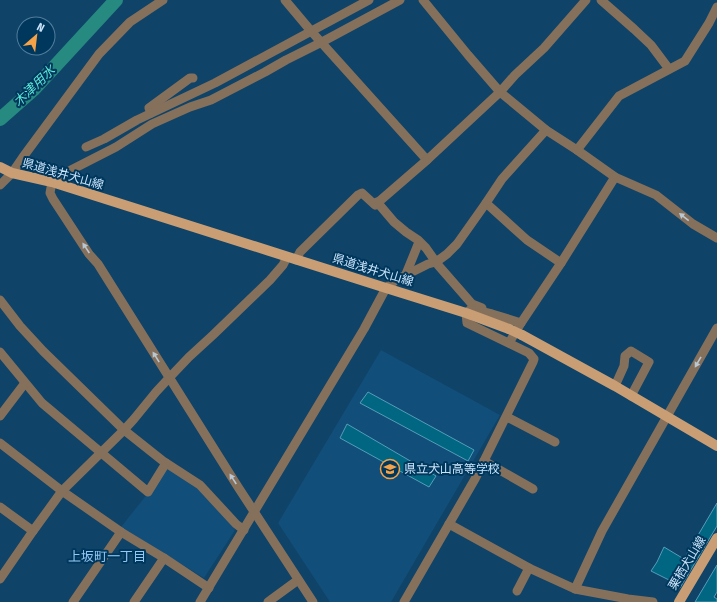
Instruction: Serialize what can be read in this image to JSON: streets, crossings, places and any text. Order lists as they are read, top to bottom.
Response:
{
  "streets": {
    "main road": ["県道浅井犬山線", "栗栖犬山線"]
  },
  "districts": ["上坂町一丁目"],
  "water": ["木津用水"],
  "places": {
    "school or university": ["県立犬山高等学校"]
  },
  "north": "top right"
}
